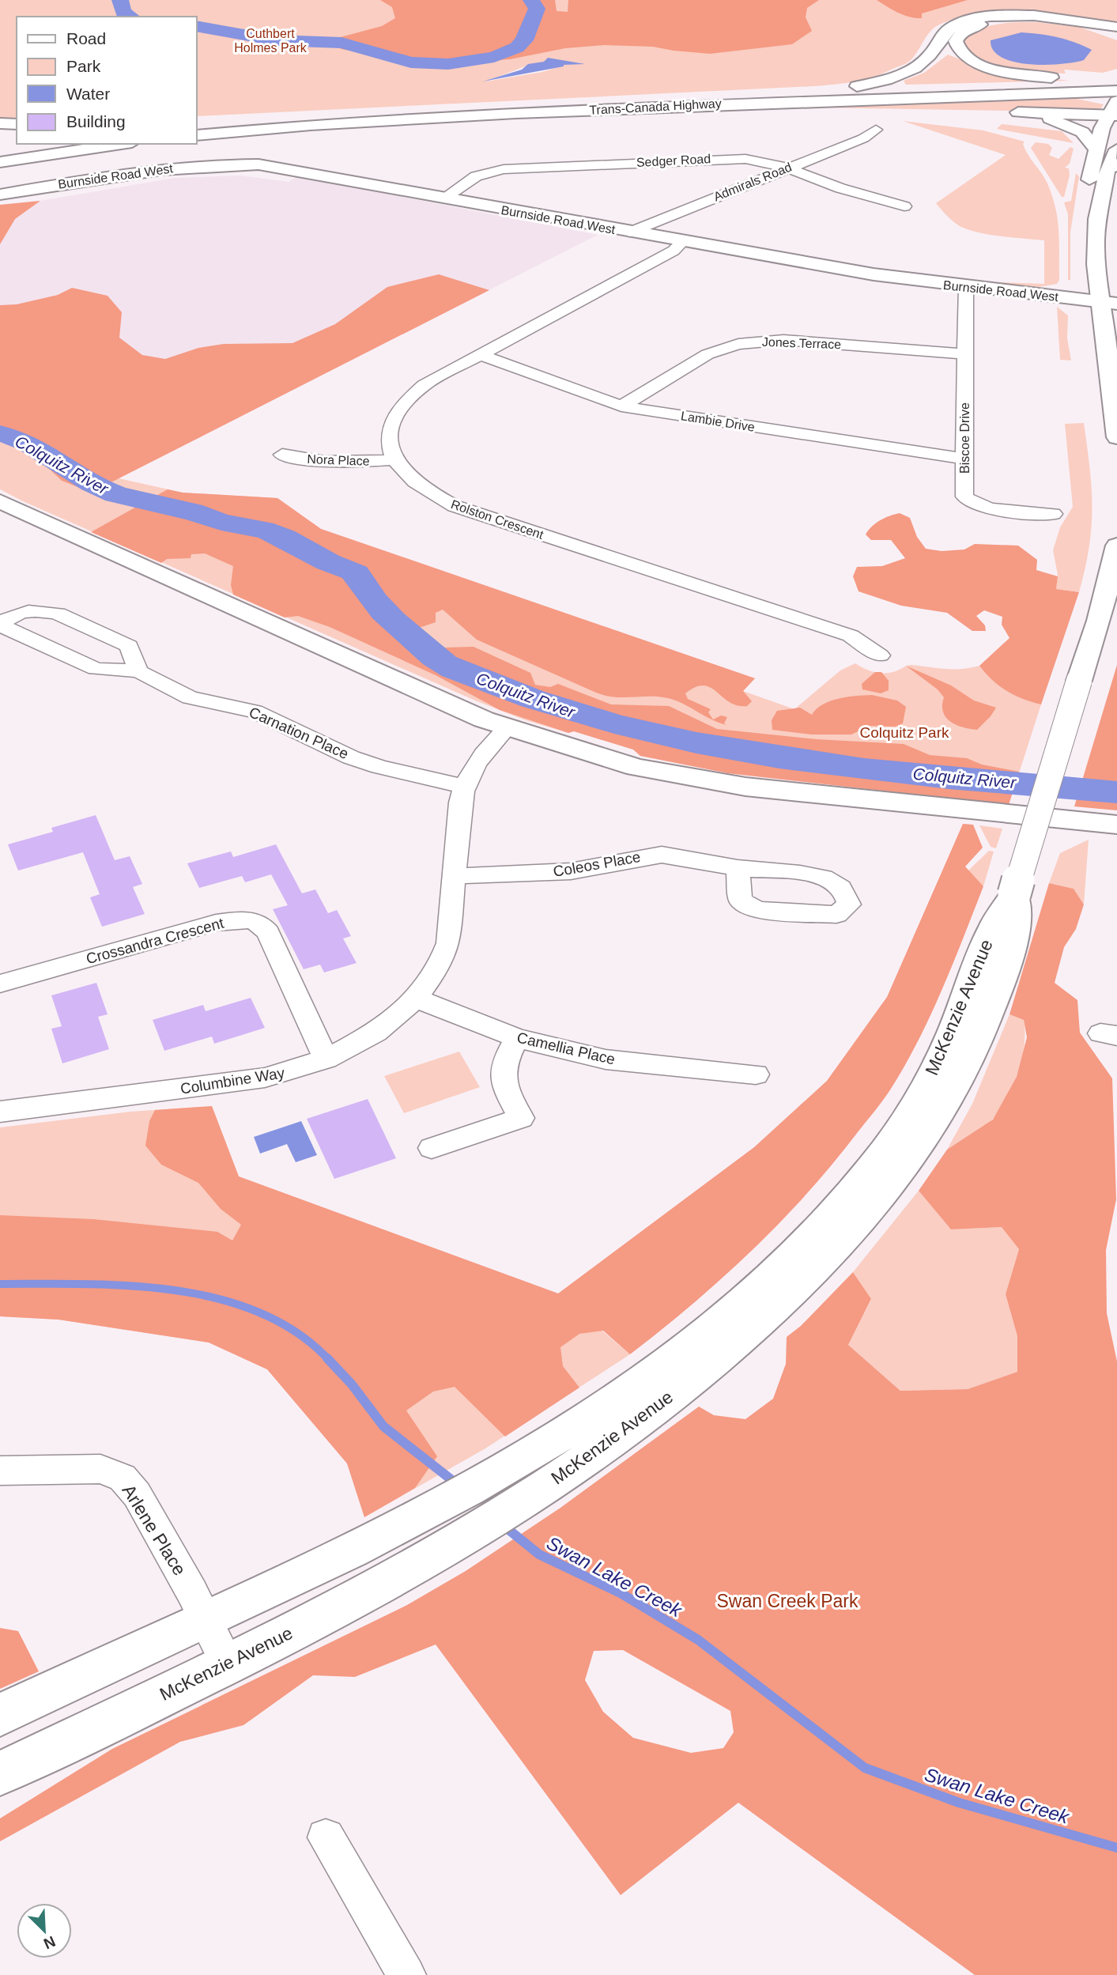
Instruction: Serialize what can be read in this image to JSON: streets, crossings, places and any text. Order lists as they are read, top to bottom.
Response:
{
  "streets": {
    "main road": ["Trans-Canada Highway", "Burnside Road West", "McKenzie Avenue"],
    "street": [
      "Sedger Road",
      "Admirals Road",
      "Jones Terrace",
      "Lambie Drive",
      "Biscoe Drive",
      "Nora Place",
      "Rolston Crescent",
      "Carnation Place",
      "Coleos Place",
      "Crossandra Crescent",
      "Camellia Place",
      "Columbine Way",
      "Arlene Place"
    ]
  },
  "crossings": [
    ["Sedger Road", "Burnside Road West"],
    ["Sedger Road", "Admirals Road"],
    ["Burnside Road West", "Admirals Road"],
    ["Burnside Road West", "Biscoe Drive"],
    ["Jones Terrace", "Lambie Drive"],
    ["Jones Terrace", "Biscoe Drive"],
    ["Lambie Drive", "Biscoe Drive"],
    ["Nora Place", "Rolston Crescent"],
    ["Carnation Place", "Columbine Way"],
    ["Coleos Place", "Columbine Way"],
    ["Crossandra Crescent", "Columbine Way"],
    ["McKenzie Avenue", "Arlene Place"],
    ["Camellia Place", "Columbine Way"]
  ],
  "water": ["Colquitz River", "Swan Lake Creek"],
  "parks": ["Cuthbert Holmes Park", "Colquitz Park", "Swan Creek Park"],
  "legend": [
    "Road",
    "Park",
    "Water",
    "Building"
  ],
  "north": "bottom right"
}
